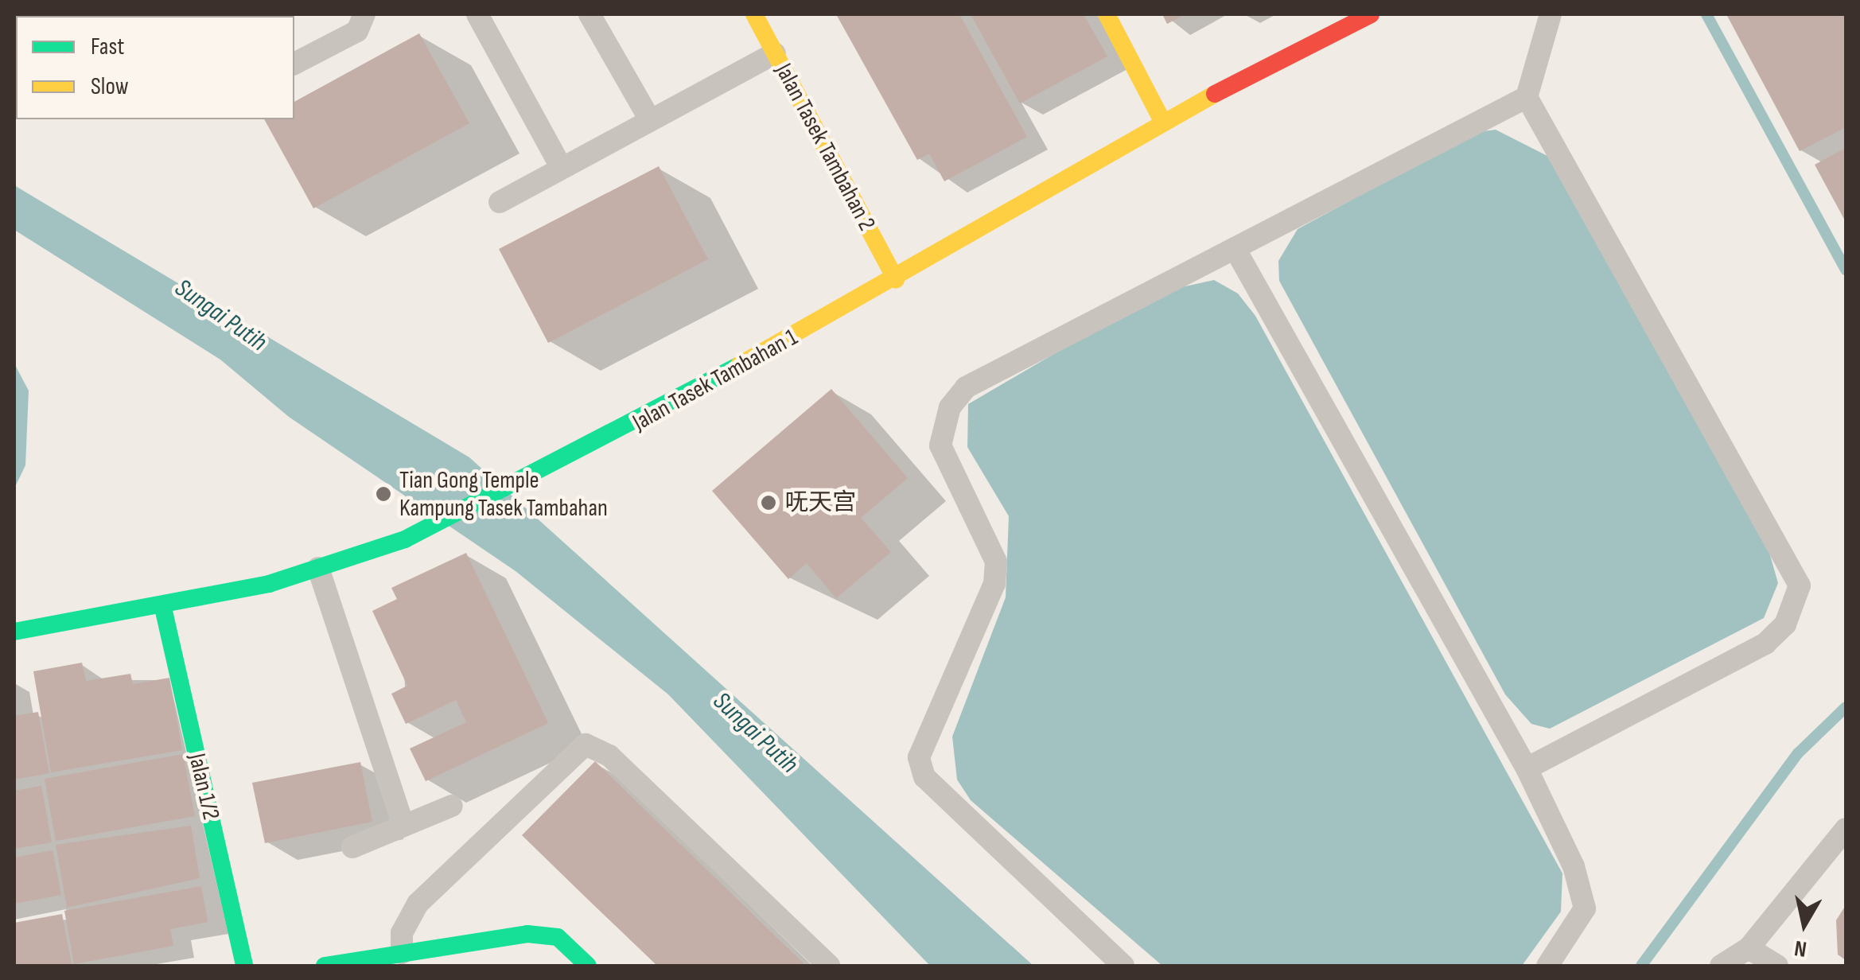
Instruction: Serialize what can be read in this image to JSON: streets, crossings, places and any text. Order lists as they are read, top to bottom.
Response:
{
  "streets": {
    "street": ["Jalan Tasek Tambahan 2", "Jalan Tasek Tambahan 1", "Jalan 1/2"]
  },
  "crossings": [
    ["Jalan Tasek Tambahan 2", "Jalan Tasek Tambahan 1"],
    ["Jalan Tasek Tambahan 1", "Jalan 1/2"]
  ],
  "water": ["Sungai Putih"],
  "places": ["Tian Gong Temple Kampung Tasek Tambahan", "呒天宫"],
  "legend": ["Fast", "Slow"],
  "north": "bottom"
}
